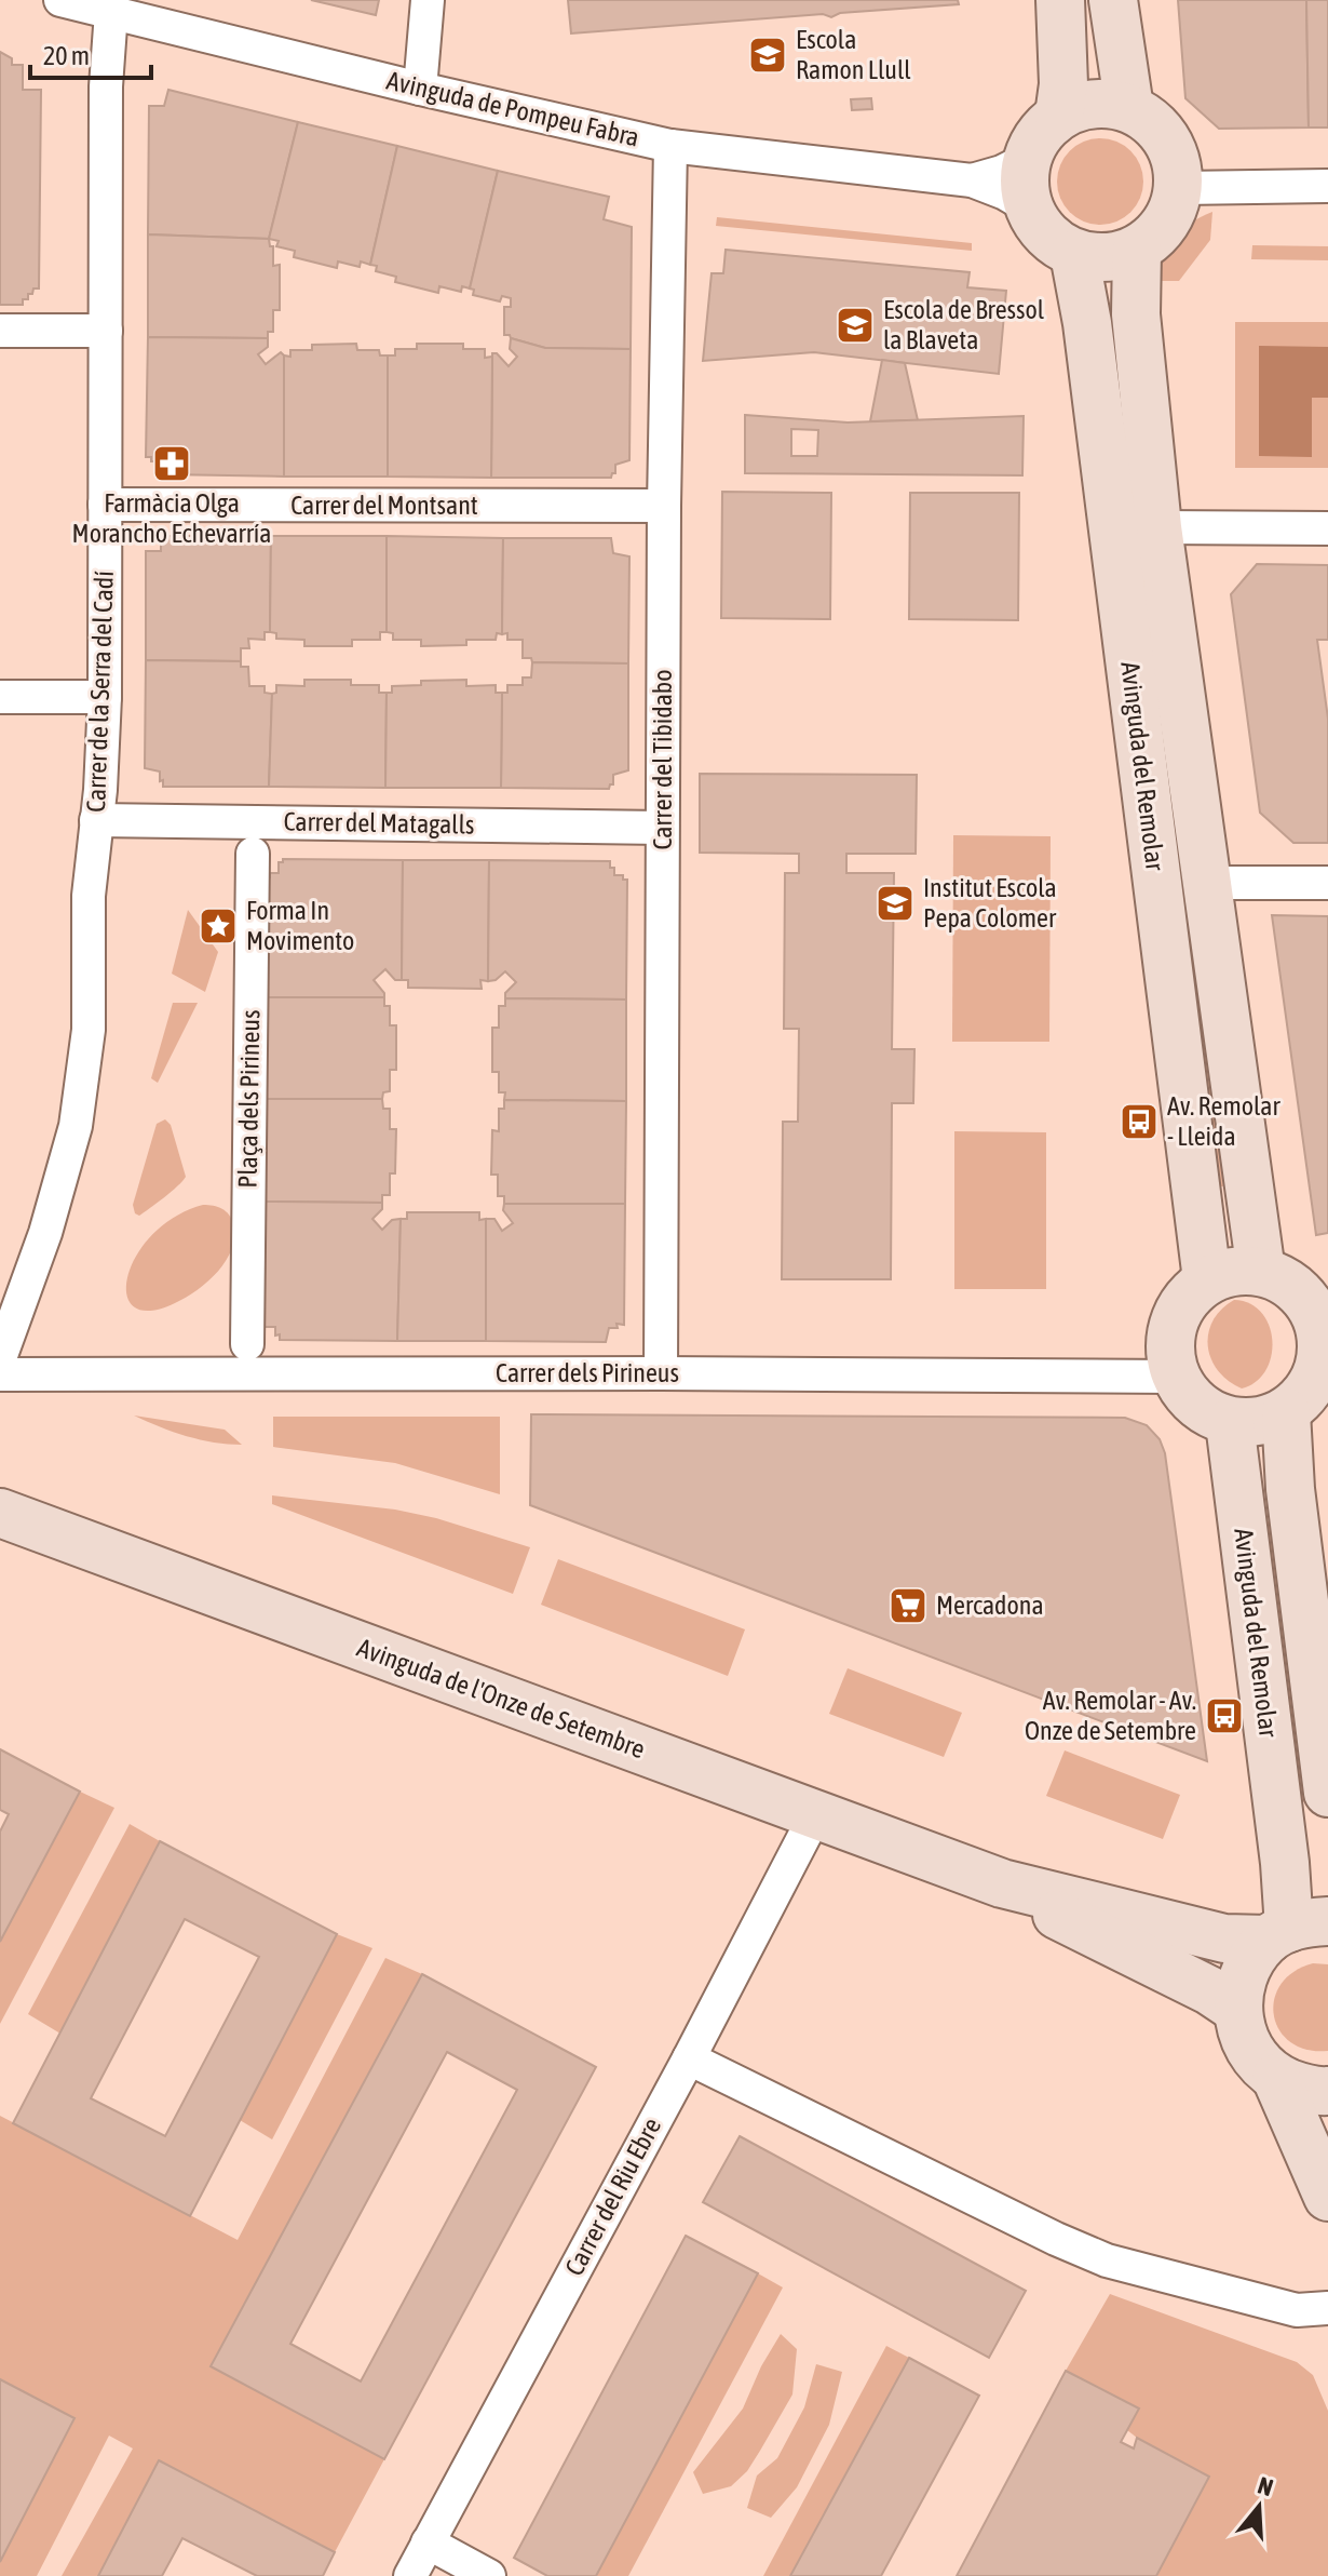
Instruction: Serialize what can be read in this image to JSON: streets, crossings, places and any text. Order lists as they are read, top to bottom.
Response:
{
  "streets": {
    "street": [
      "Avinguda de Pompeu Fabra",
      "Carrer del Montsant",
      "Carrer de la Serra del Cadí",
      "Carrer del Tibidabo",
      "Avinguda del Remolar",
      "Carrer del Matagalls",
      "Plaça dels Pirineus",
      "Carrer dels Pirineus",
      "Avinguda de l'Onze de Setembre",
      "Carrer del Riu Ebre"
    ]
  },
  "crossings": [
    ["Avinguda de Pompeu Fabra", "Carrer de la Serra del Cadí"],
    ["Avinguda de Pompeu Fabra", "Carrer del Tibidabo"],
    ["Avinguda de Pompeu Fabra", "Avinguda del Remolar"],
    ["Carrer del Montsant", "Carrer de la Serra del Cadí"],
    ["Carrer del Montsant", "Carrer del Tibidabo"],
    ["Carrer de la Serra del Cadí", "Carrer del Matagalls"],
    ["Carrer del Tibidabo", "Carrer del Matagalls"],
    ["Carrer del Tibidabo", "Carrer dels Pirineus"],
    ["Avinguda del Remolar", "Carrer dels Pirineus"],
    ["Avinguda del Remolar", "Avinguda de l'Onze de Setembre"],
    ["Avinguda de l'Onze de Setembre", "Carrer del Riu Ebre"]
  ],
  "places": {
    "school or university": ["Escola Ramon Llull", "Escola de Bressol la Blaveta", "Institut Escola Pepa Colomer"],
    "pharmacy": ["Farmàcia Olga Morancho Echevarría"],
    "place": ["Forma In Movimento"],
    "bus stop": ["Av. Remolar - Lleida", "Av. Remolar - Av. Onze de Setembre"],
    "supermarket": ["Mercadona"]
  },
  "scale_bar": "20 m",
  "north": "top"
}
